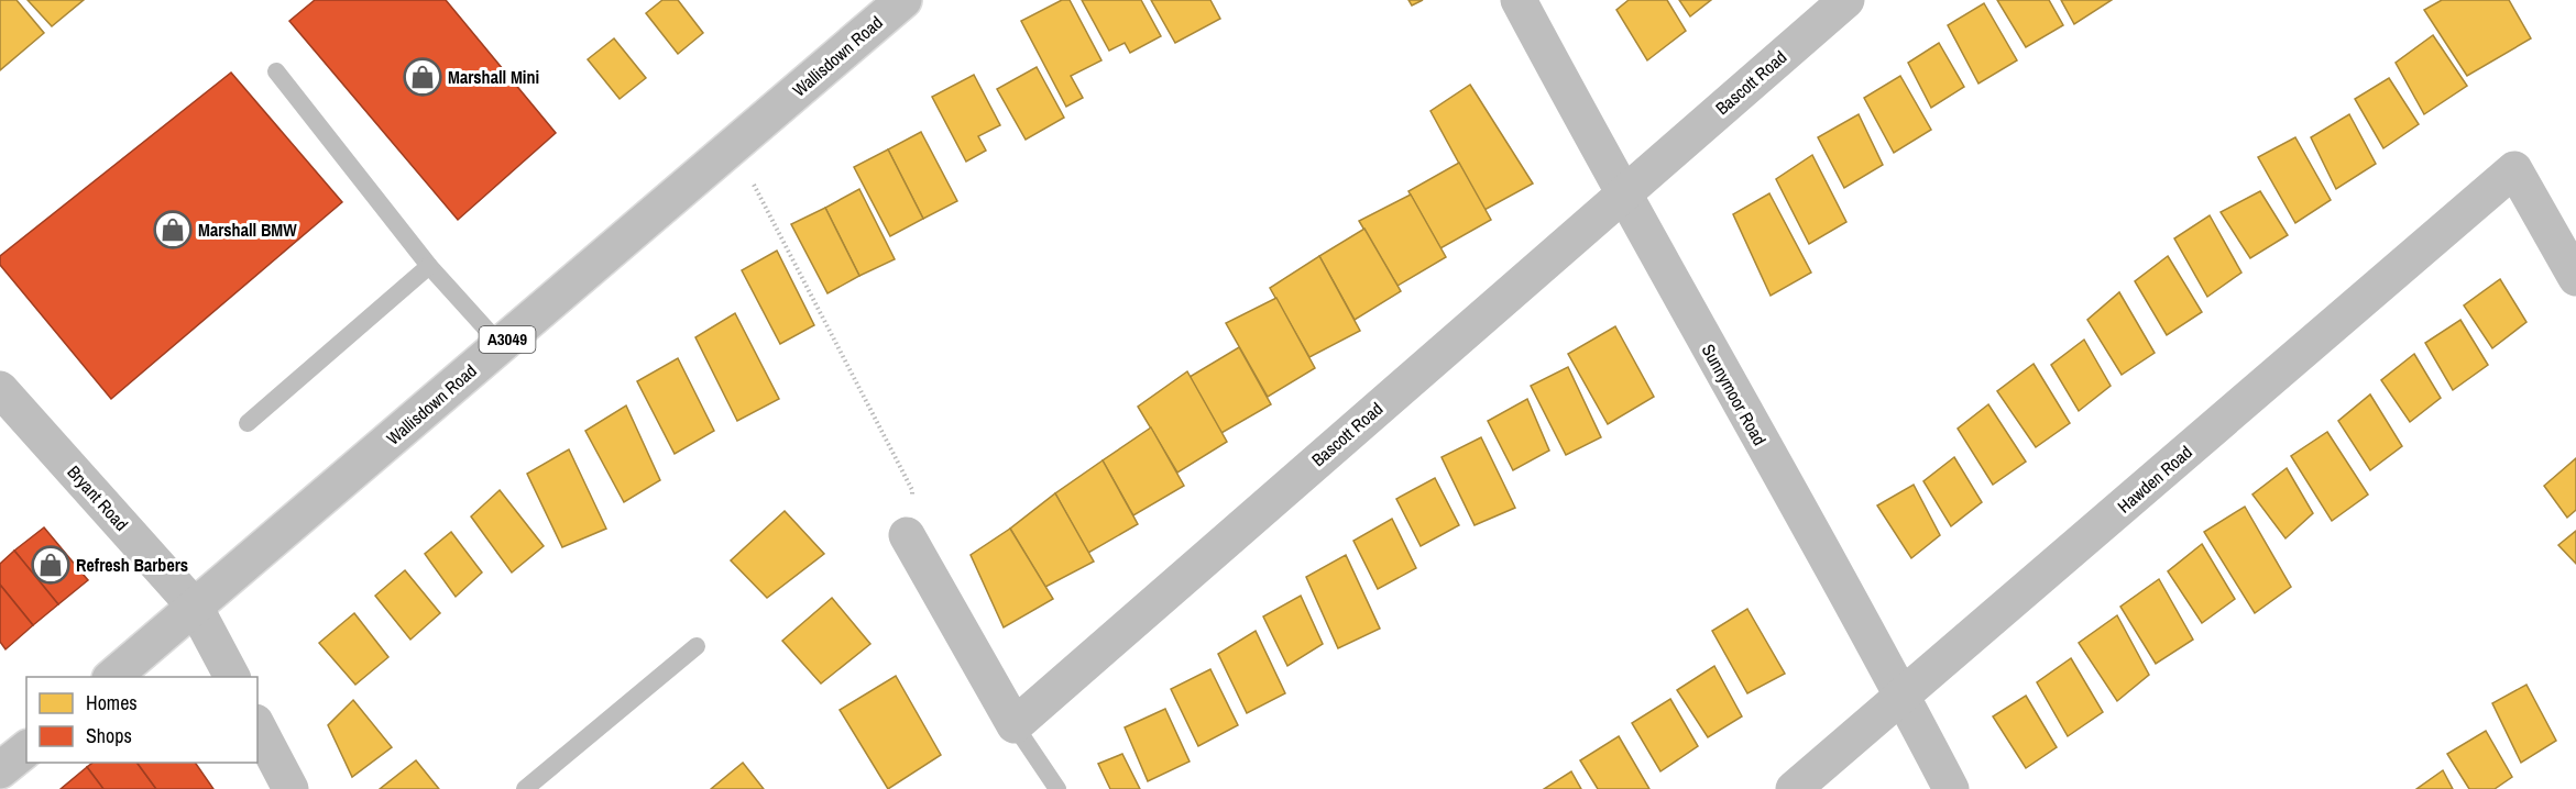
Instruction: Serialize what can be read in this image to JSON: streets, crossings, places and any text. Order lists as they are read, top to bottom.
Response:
{
  "streets": {
    "street": [
      "Wallisdown Road",
      "Bascott Road",
      "A3049",
      "Sunnymoor Road",
      "Hawden Road",
      "Bryant Road"
    ]
  },
  "crossings": [
    ["Wallisdown Road", "Bryant Road"],
    ["Bascott Road", "Sunnymoor Road"],
    ["Sunnymoor Road", "Hawden Road"]
  ],
  "places": {
    "shop": ["Marshall Mini", "Marshall BMW", "Refresh Barbers"]
  },
  "legend": ["Homes", "Shops"]
}
